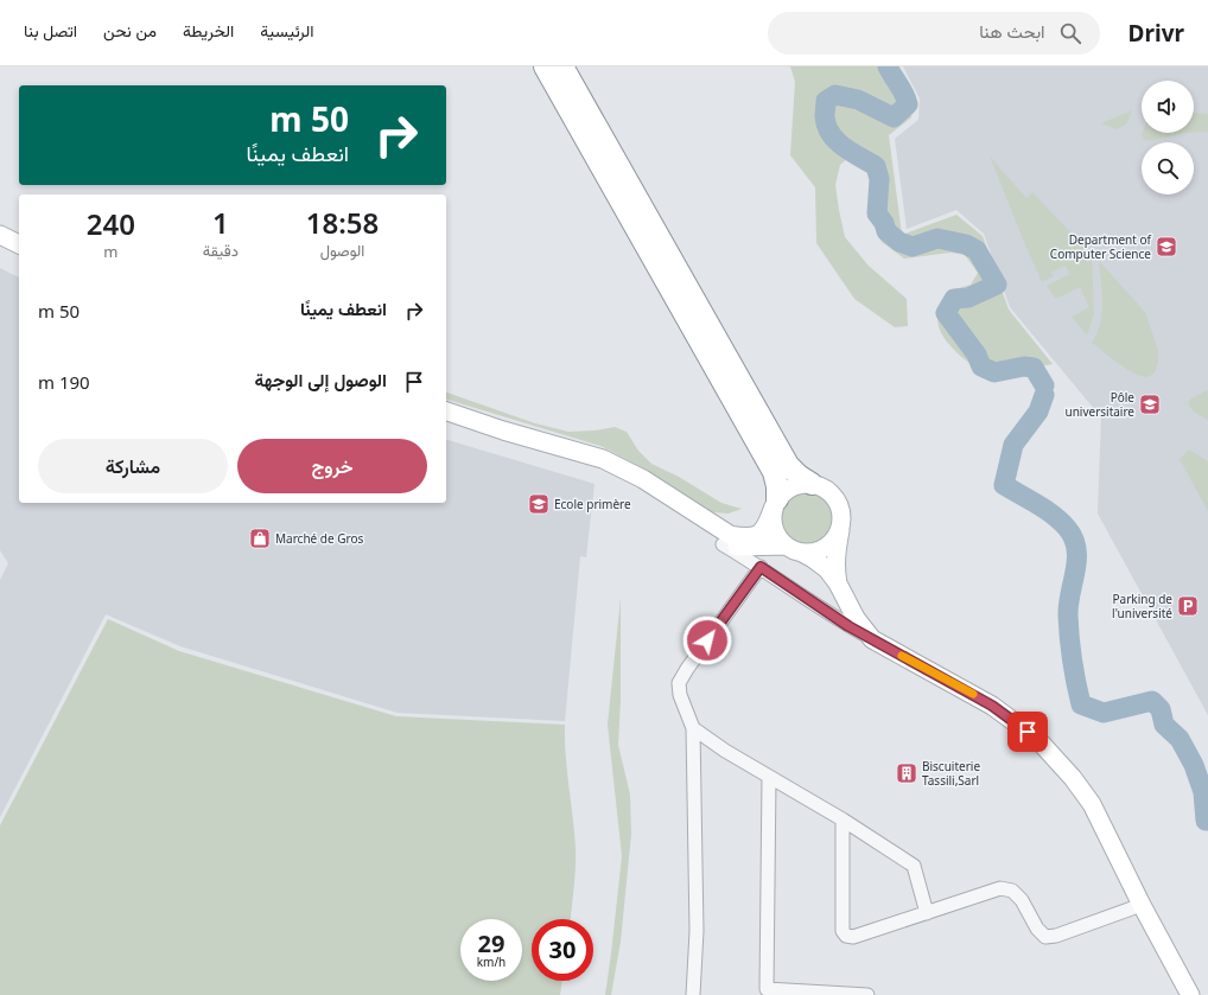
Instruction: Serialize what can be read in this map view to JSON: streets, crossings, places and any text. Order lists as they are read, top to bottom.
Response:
{
  "places": {
    "school or university": ["Department of Computer Science", "Pôle universitaire", "Ecole primère"],
    "shop": ["Marché de Gros"],
    "parking": ["Parking de l'université"],
    "building": ["Biscuiterie Tassili,Sarl"]
  },
  "page": {
    "header": "Drivr",
    "search": "ابحث هنا",
    "nav": [
      "الرئيسية",
      "الخريطة",
      "من نحن",
      "اتصل بنا"
    ],
    "turn": ["50 m", "انعطف يمينًا"],
    "eta": [
      "18:58",
      "الوصول",
      "1",
      "دقيقة",
      "240",
      "m"
    ],
    "list": [
      {
        "name": "انعطف يمينًا",
        "value": "50 m"
      },
      {
        "name": "الوصول إلى الوجهة",
        "value": "190 m"
      }
    ],
    "buttons": ["خروج", "مشاركة"],
    "speed": "29 km/h",
    "limit": "30"
  }
}
